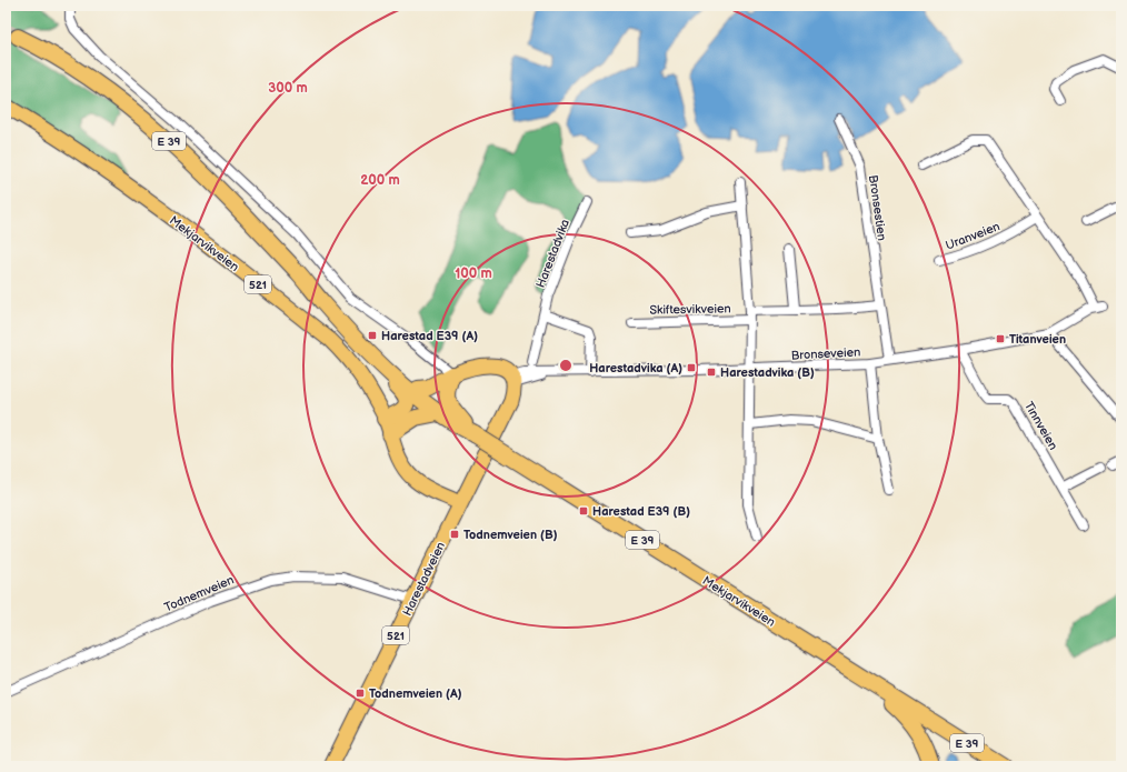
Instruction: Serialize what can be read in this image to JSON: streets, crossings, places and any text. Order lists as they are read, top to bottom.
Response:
{
  "streets": {
    "highway": ["E 39", "Mekjarvikveien"],
    "main road": ["521", "Harestadveien"],
    "street": [
      "Bronsestien",
      "Uranveien",
      "Harestadvika",
      "Skiftesvikveien",
      "Bronseveien",
      "Tinnveien",
      "Todnemveien"
    ]
  },
  "crossings": [
    ["E 39", "Mekjarvikveien"],
    ["Bronsestien", "Skiftesvikveien"],
    ["Bronsestien", "Bronseveien"],
    ["Uranveien", "Bronseveien"],
    ["Mekjarvikveien", "Harestadveien"],
    ["Bronseveien", "Tinnveien"],
    ["Bronseveien", "Harestadveien"],
    ["Harestadveien", "Todnemveien"]
  ],
  "places": {
    "transit": [
      "Harestad E39 (A)",
      "Titanveien",
      "Harestadvika (A)",
      "Harestadvika (B)",
      "Harestad E39 (B)",
      "Todnemveien (B)",
      "Todnemveien (A)"
    ]
  },
  "rings": ["300 m", "200 m", "100 m"]
}
